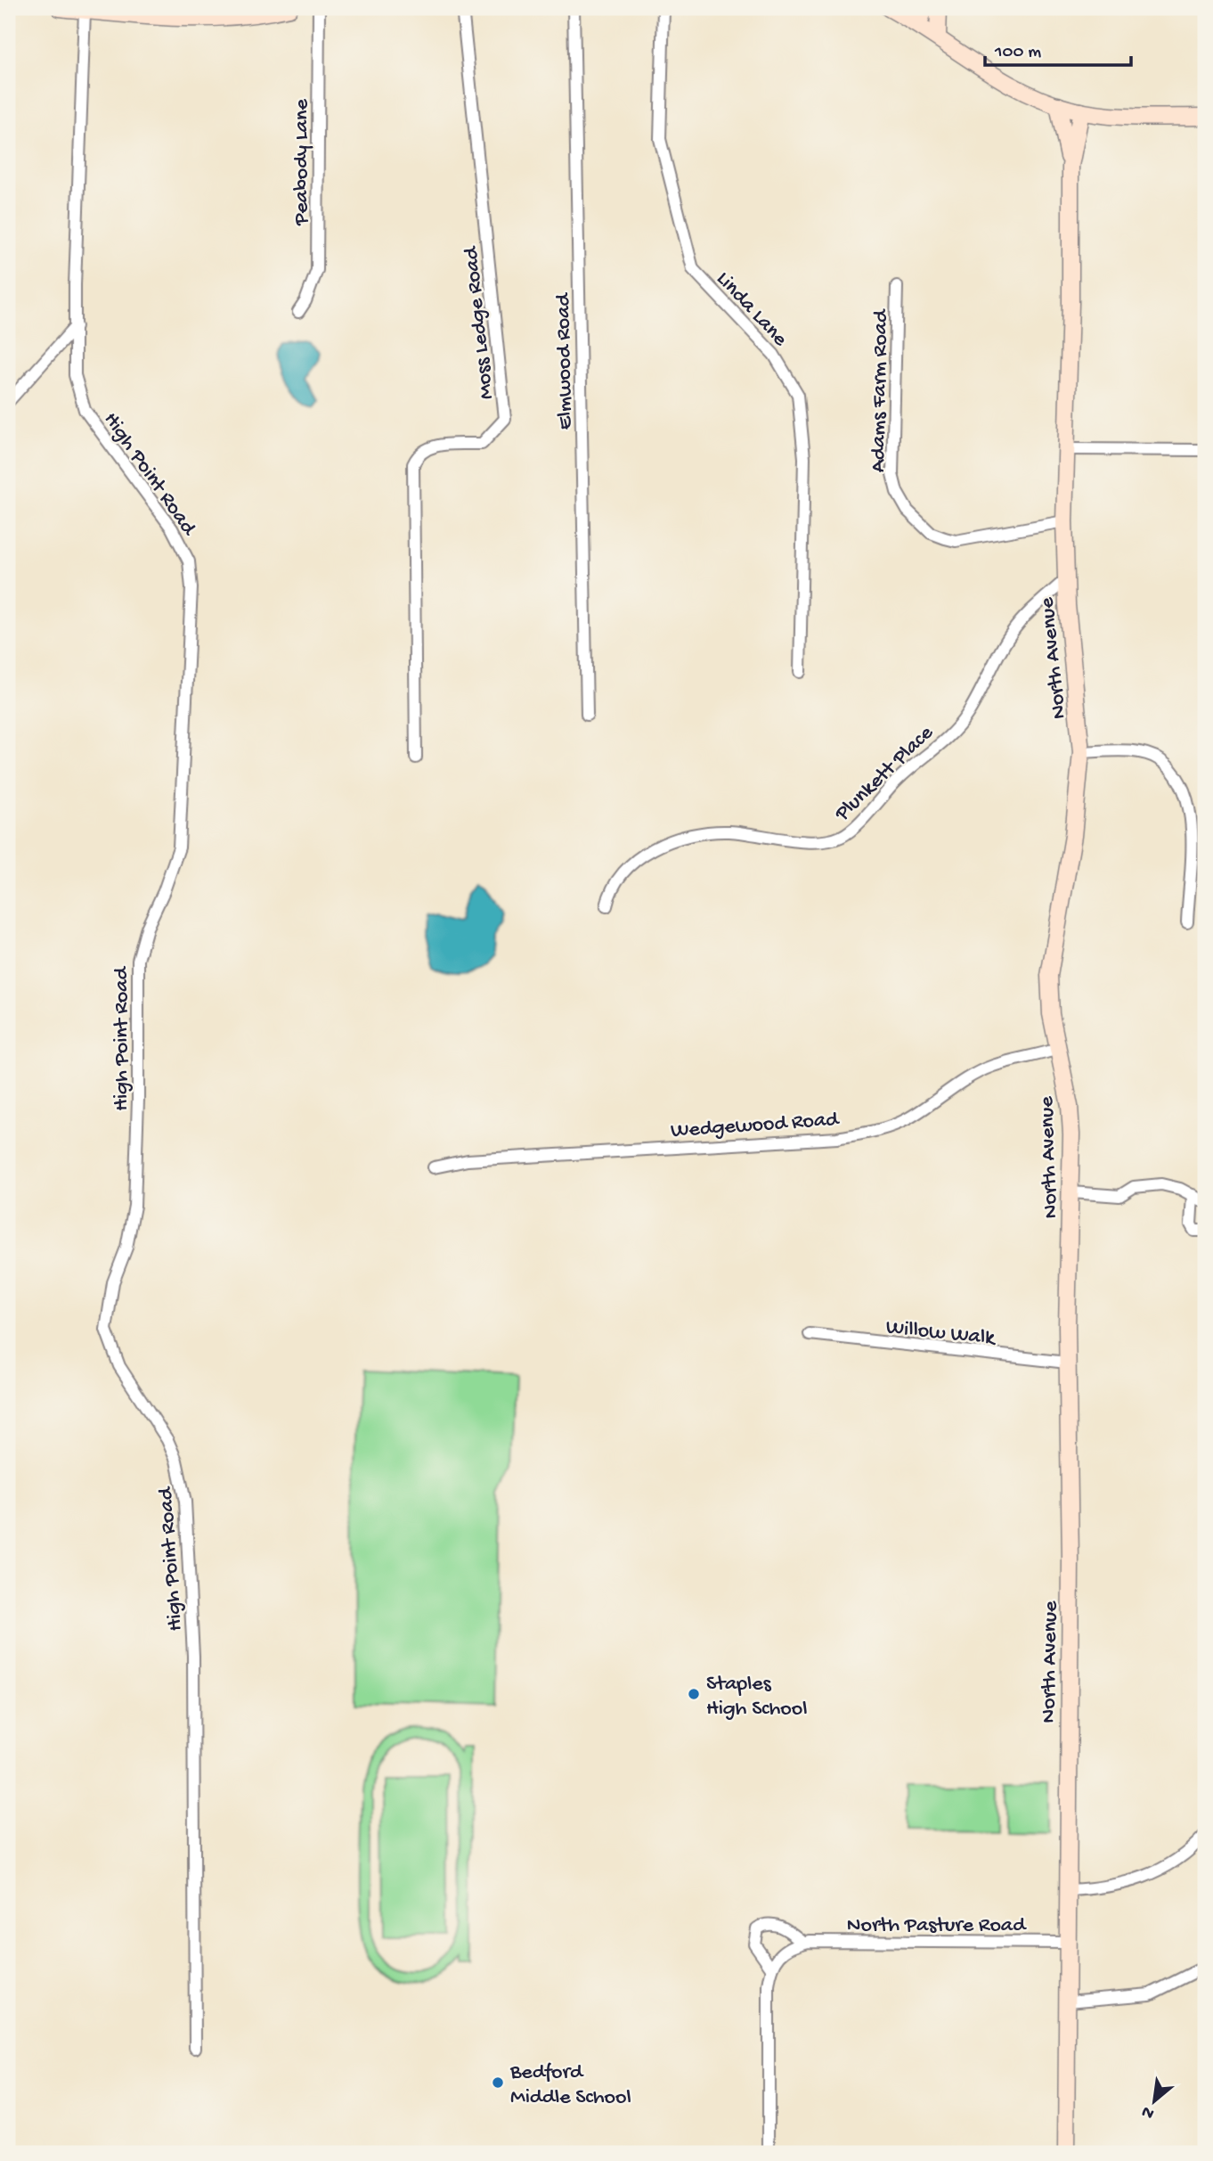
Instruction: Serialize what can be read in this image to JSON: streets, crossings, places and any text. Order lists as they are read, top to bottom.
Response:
{
  "streets": {
    "street": [
      "Peabody Lane",
      "Linda Lane",
      "Moss Ledge Road",
      "Elmwood Road",
      "Adams Farm Road",
      "High Point Road",
      "North Avenue",
      "Plunkett Place",
      "Wedgewood Road",
      "Willow Walk",
      "North Pasture Road"
    ]
  },
  "crossings": [
    ["Adams Farm Road", "North Avenue"],
    ["North Avenue", "Plunkett Place"],
    ["North Avenue", "Wedgewood Road"],
    ["North Avenue", "Willow Walk"],
    ["North Avenue", "North Pasture Road"]
  ],
  "places": ["Staples High School", "Bedford Middle School"],
  "scale_bar": "100 m",
  "north": "bottom left"
}
